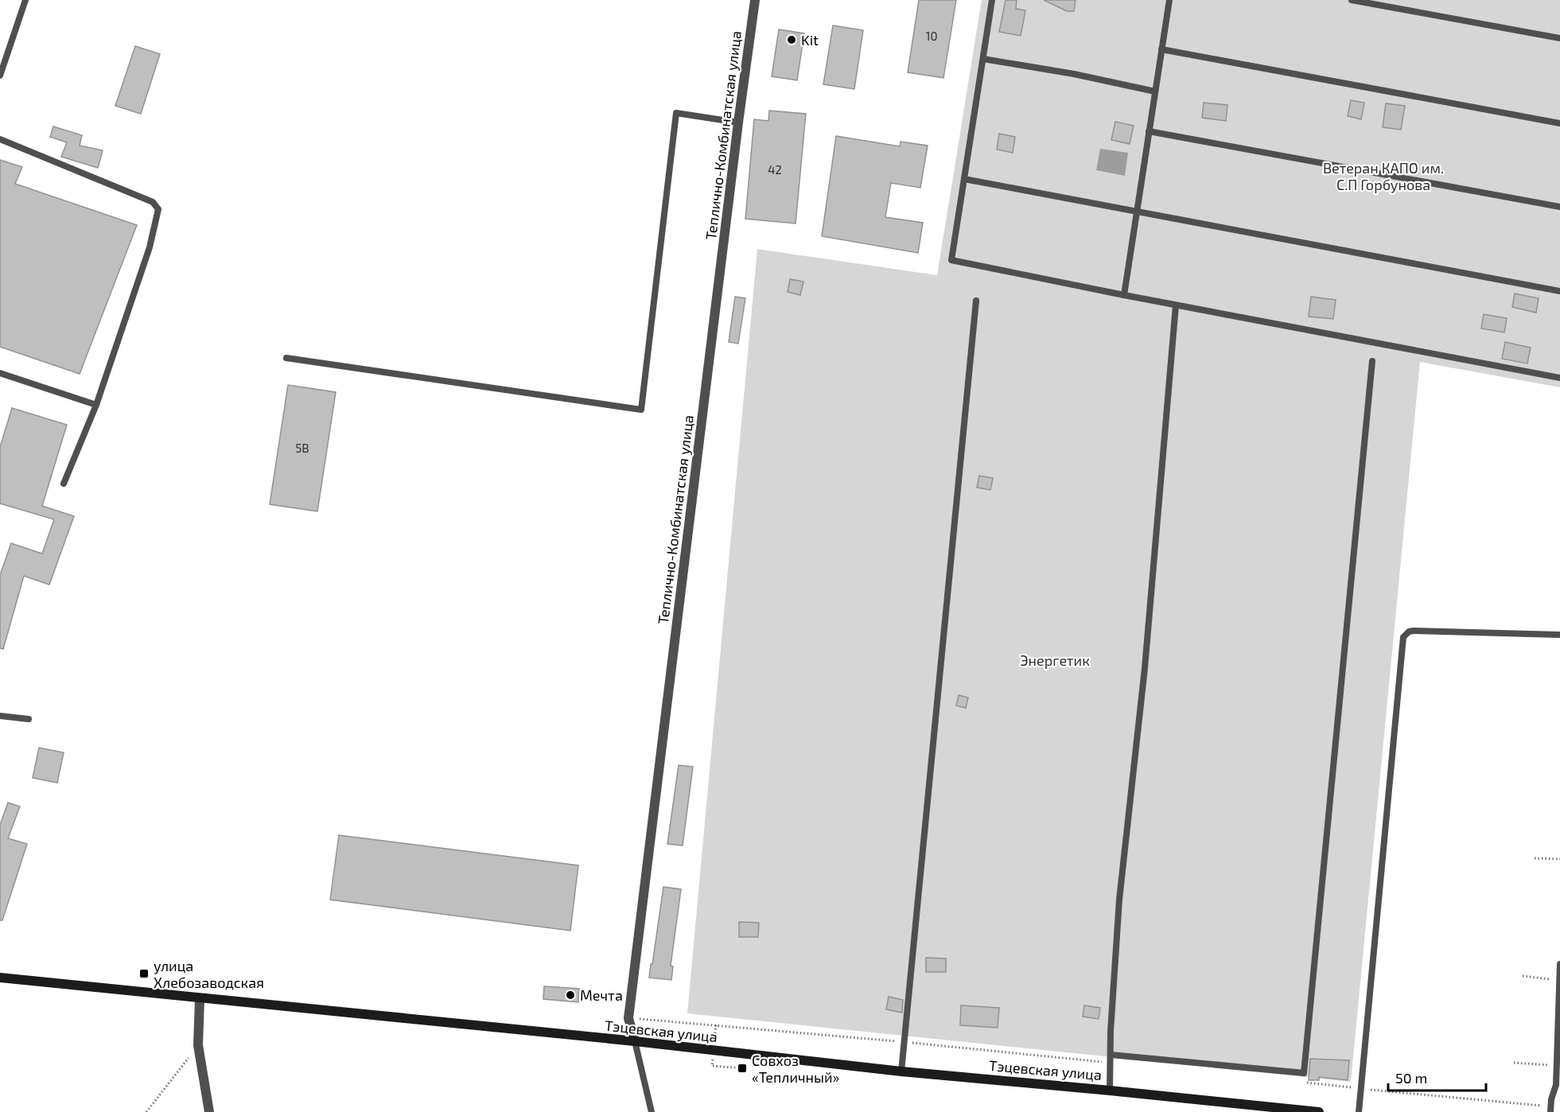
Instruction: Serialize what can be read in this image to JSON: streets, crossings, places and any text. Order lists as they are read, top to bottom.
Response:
{
  "streets": {
    "main road": ["Тэцевская улица"],
    "street": ["Теплично-Комбинатская улица"]
  },
  "crossings": [
    ["Теплично-Комбинатская улица", "Тэцевская улица"]
  ],
  "parks": ["Ветеран КАПО им. С.П Горбунова", "Энергетик"],
  "places": {
    "other": ["Kit", "Мечта"],
    "transit": ["улица Хлебозаводская", "Совхоз «Тепличный»"]
  },
  "house_numbers": ["10", "42", "5В"],
  "scale_bar": "50 m"
}
